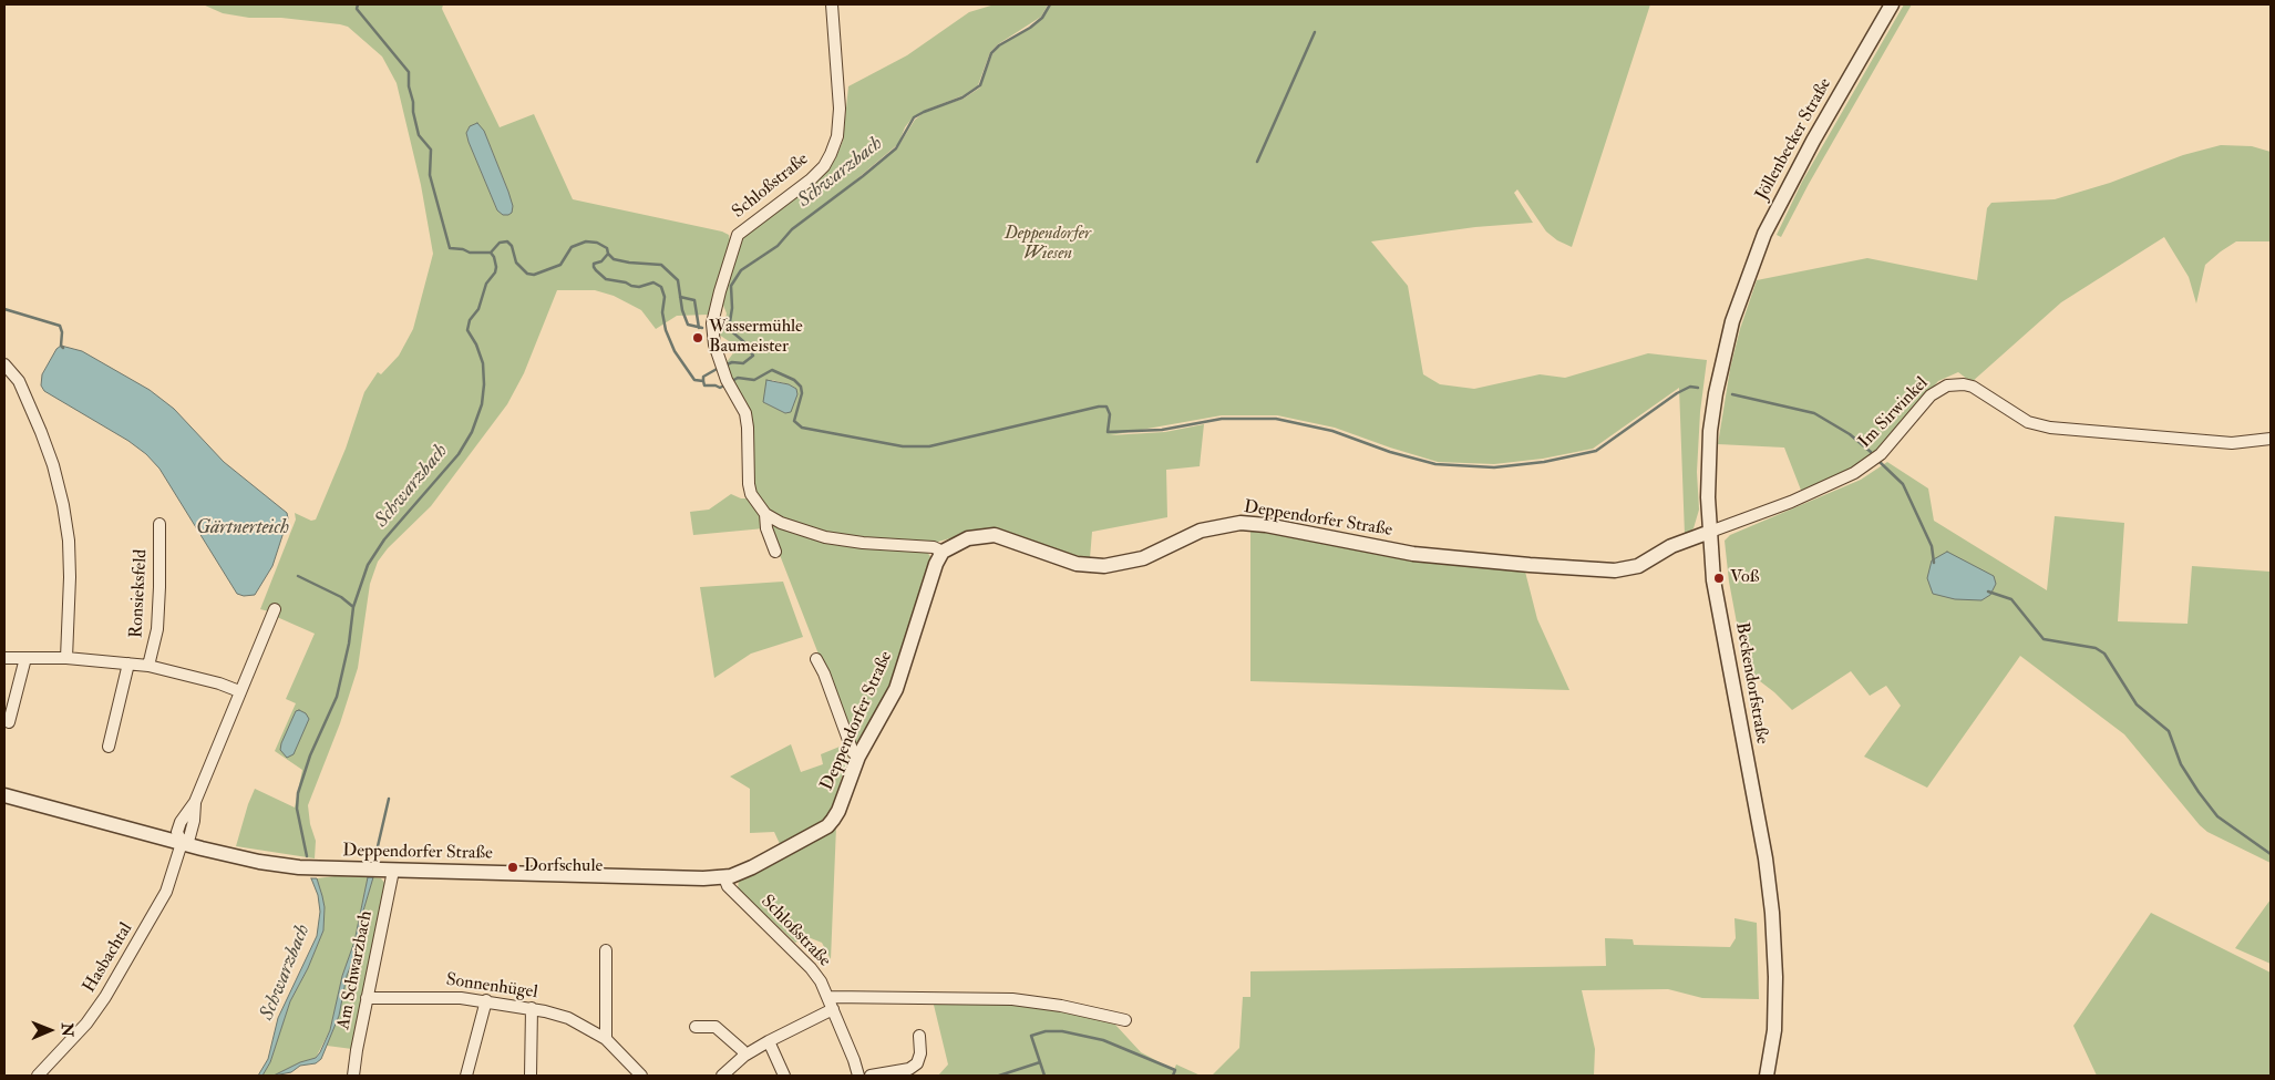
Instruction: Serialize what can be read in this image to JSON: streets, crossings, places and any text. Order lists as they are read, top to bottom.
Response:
{
  "streets": {
    "street": [
      "Jöllenbecker Straße",
      "Schloßstraße",
      "Im Sirwinkel",
      "Deppendorfer Straße",
      "Ronsieksfeld",
      "Beckendorfstraße",
      "Hasbachtal",
      "Am Schwarzbach",
      "Sonnenhügel"
    ]
  },
  "crossings": [
    ["Jöllenbecker Straße", "Beckendorfstraße"],
    ["Schloßstraße", "Deppendorfer Straße"],
    ["Im Sirwinkel", "Deppendorfer Straße"],
    ["Im Sirwinkel", "Beckendorfstraße"],
    ["Deppendorfer Straße", "Beckendorfstraße"],
    ["Deppendorfer Straße", "Hasbachtal"],
    ["Deppendorfer Straße", "Am Schwarzbach"],
    ["Am Schwarzbach", "Sonnenhügel"]
  ],
  "water": ["Schwarzbach", "Gärtnerteich"],
  "parks": ["Deppendorfer Wiesen"],
  "places": ["Wassermühle Baumeister", "Voß", "Dorfschule"],
  "north": "right"
}
